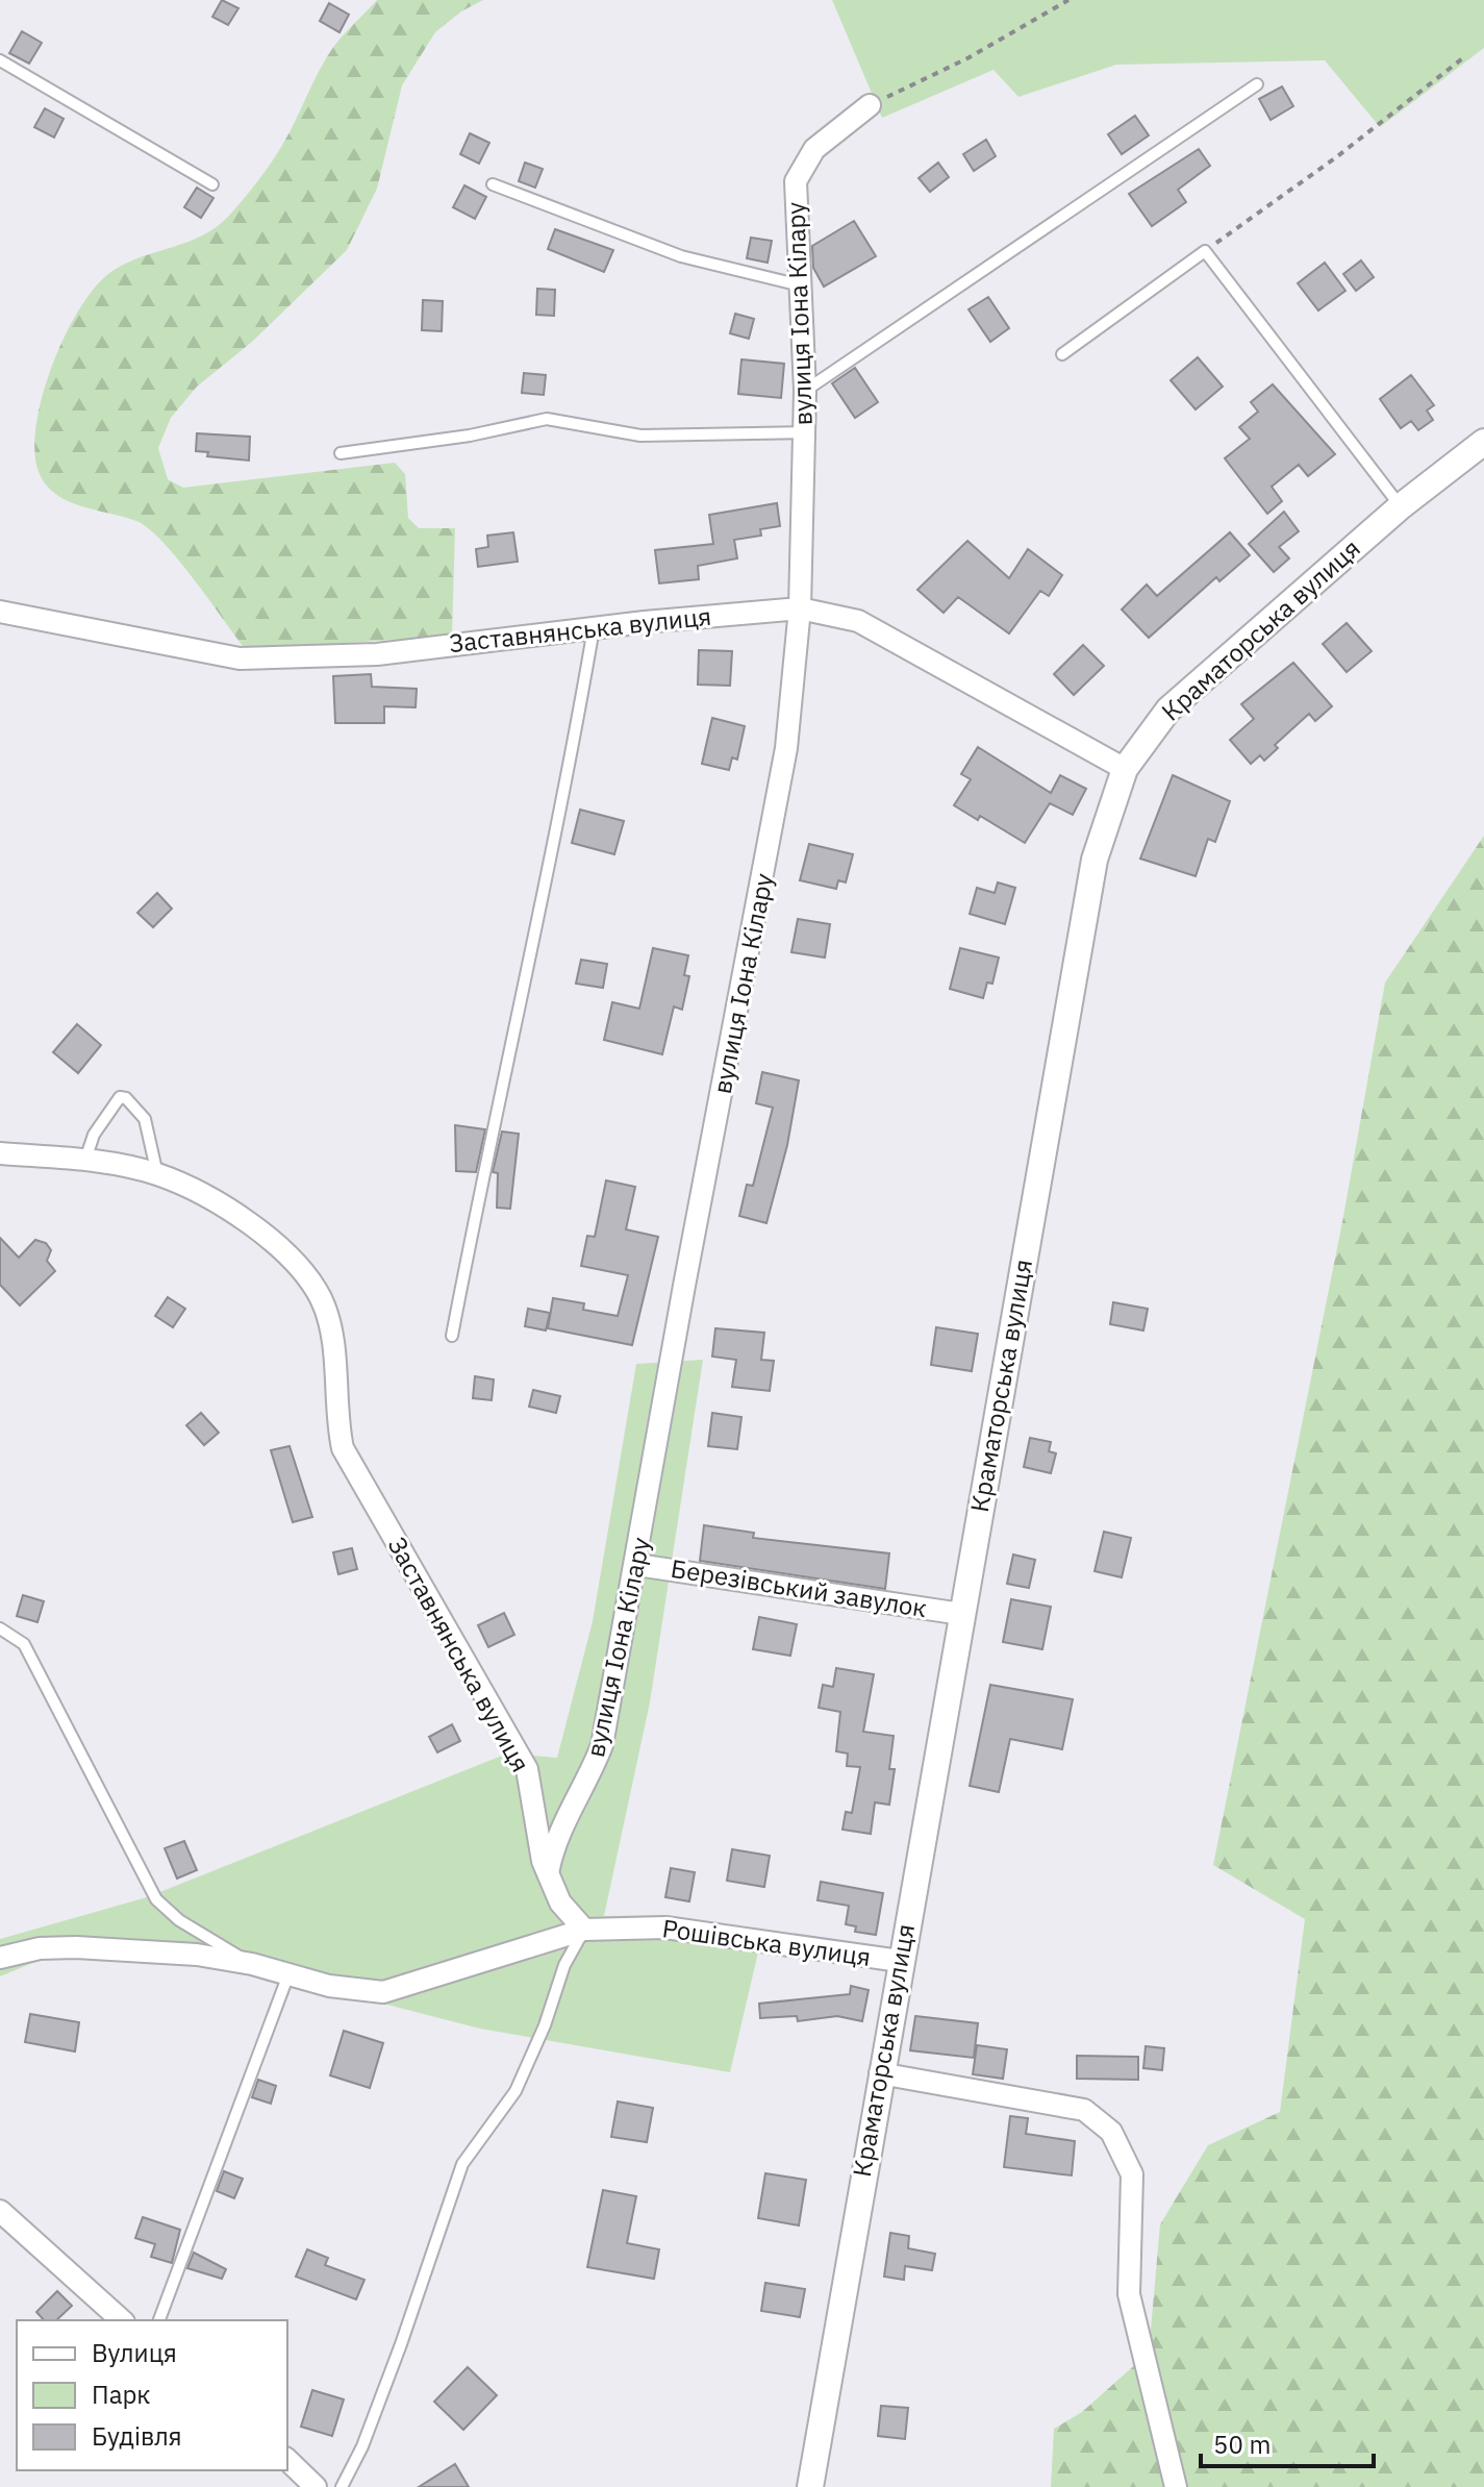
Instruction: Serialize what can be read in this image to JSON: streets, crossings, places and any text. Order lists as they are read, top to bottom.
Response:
{
  "streets": {
    "street": [
      "вулиця Іона Кілару",
      "Заставнянська вулиця",
      "Краматорська вулиця",
      "Березівський завулок",
      "Рошівська вулиця"
    ]
  },
  "crossings": [
    ["вулиця Іона Кілару", "Заставнянська вулиця"],
    ["вулиця Іона Кілару", "Березівський завулок"],
    ["Заставнянська вулиця", "Краматорська вулиця"],
    ["Заставнянська вулиця", "Рошівська вулиця"],
    ["Краматорська вулиця", "Березівський завулок"],
    ["Краматорська вулиця", "Рошівська вулиця"]
  ],
  "legend": ["Вулиця", "Парк", "Будівля"],
  "scale_bar": "50 m"
}
